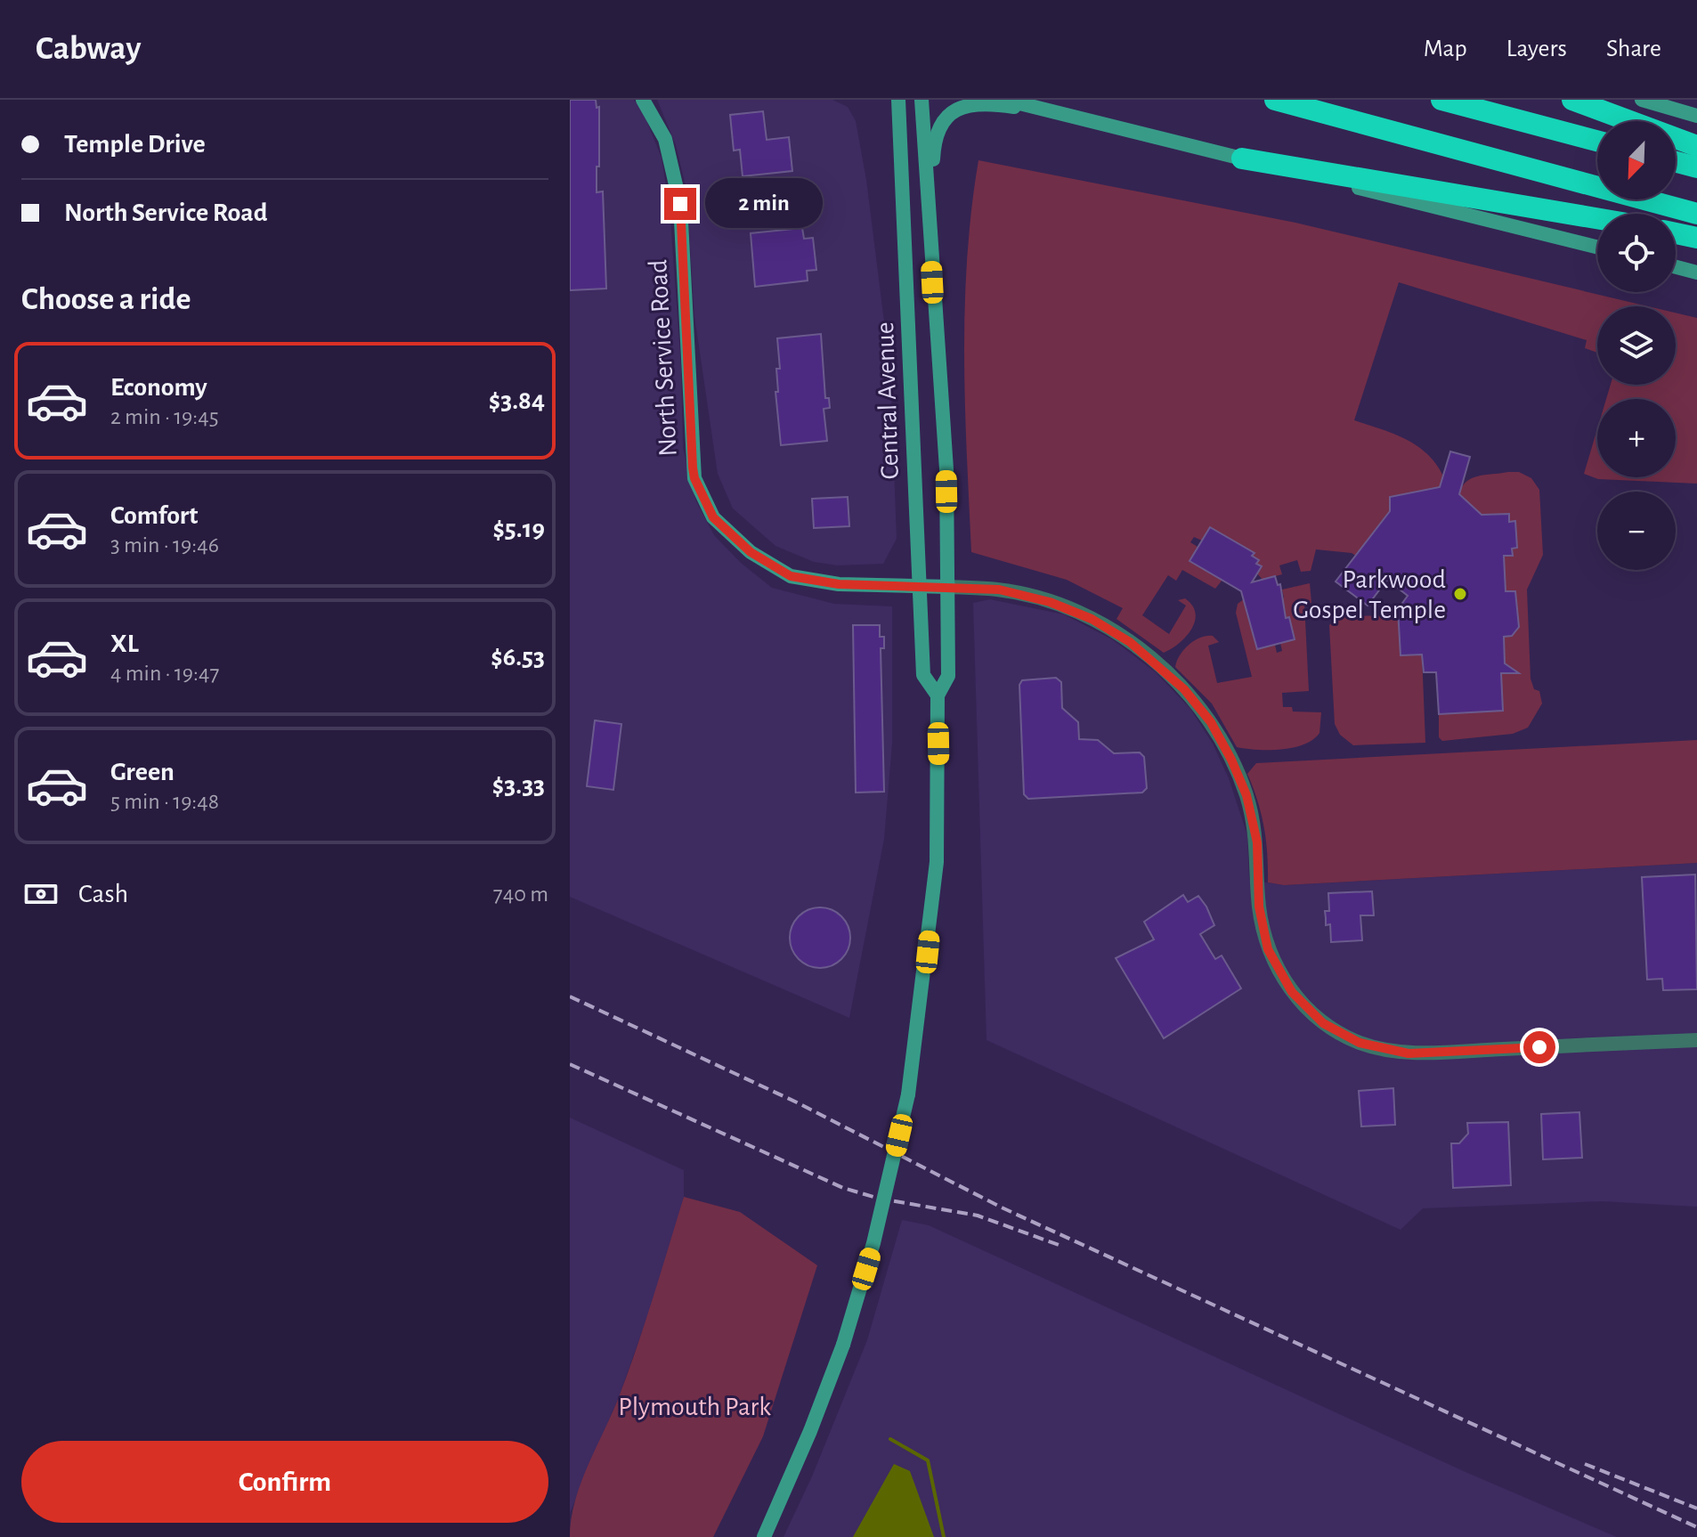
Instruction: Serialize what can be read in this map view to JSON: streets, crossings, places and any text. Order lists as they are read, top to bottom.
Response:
{
  "streets": {
    "street": ["North Service Road", "Central Avenue"]
  },
  "crossings": [
    ["North Service Road", "Central Avenue"]
  ],
  "parks": ["Plymouth Park"],
  "places": ["Parkwood Gospel Temple"],
  "north": "bottom left",
  "page": {
    "header": "Cabway",
    "nav": ["Map", "Layers", "Share"],
    "banner": ["Temple Drive", "North Service Road"],
    "map_buttons": ["+", "−"],
    "bubble": "2 min",
    "heading": "Choose a ride",
    "list": [
      {
        "name": "Economy",
        "note": "2 min · 19:45",
        "value": "$3.84"
      },
      {
        "name": "Comfort",
        "note": "3 min · 19:46",
        "value": "$5.19"
      },
      {
        "name": "XL",
        "note": "4 min · 19:47",
        "value": "$6.53"
      },
      {
        "name": "Green",
        "note": "5 min · 19:48",
        "value": "$3.33"
      }
    ],
    "pay": ["Cash", "740 m"],
    "buttons": "Confirm"
  }
}
